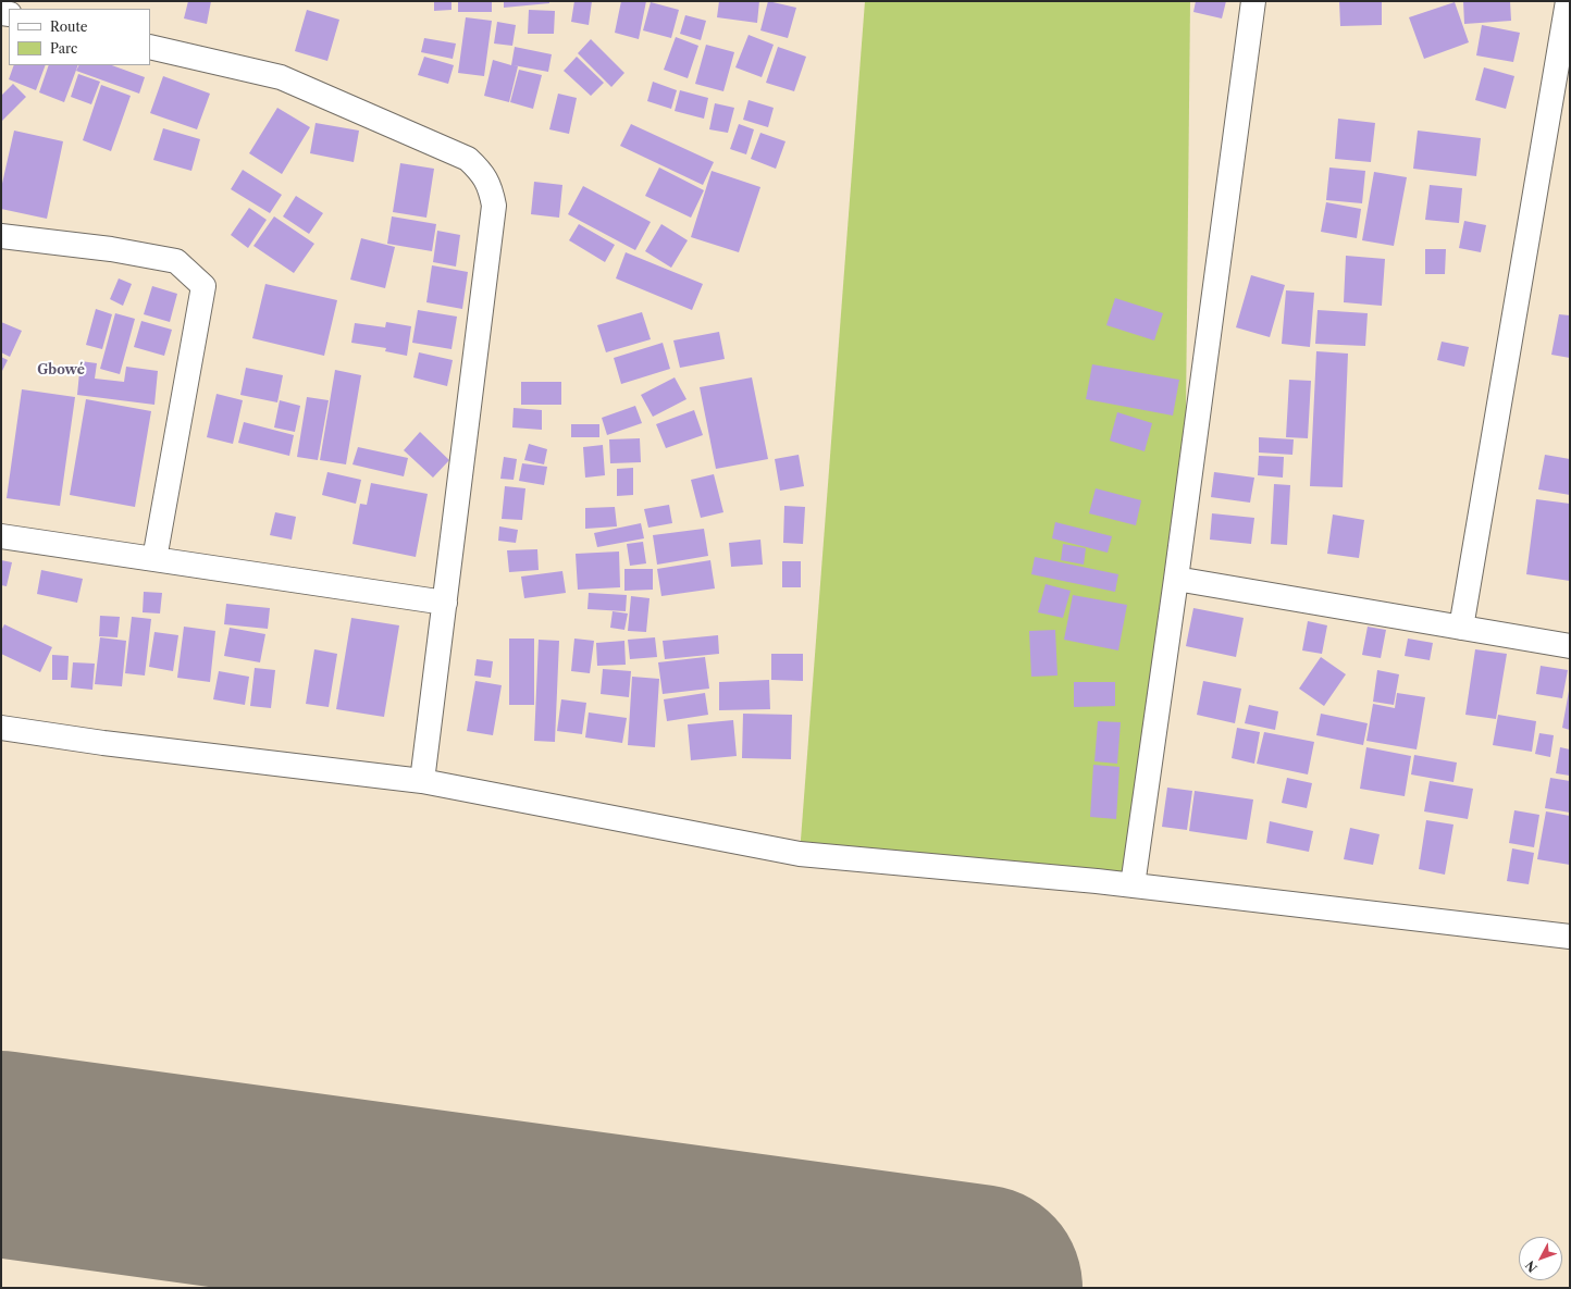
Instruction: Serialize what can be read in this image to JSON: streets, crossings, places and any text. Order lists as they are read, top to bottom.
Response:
{
  "districts": ["Gbowé"],
  "legend": ["Route", "Parc"],
  "north": "bottom left"
}
